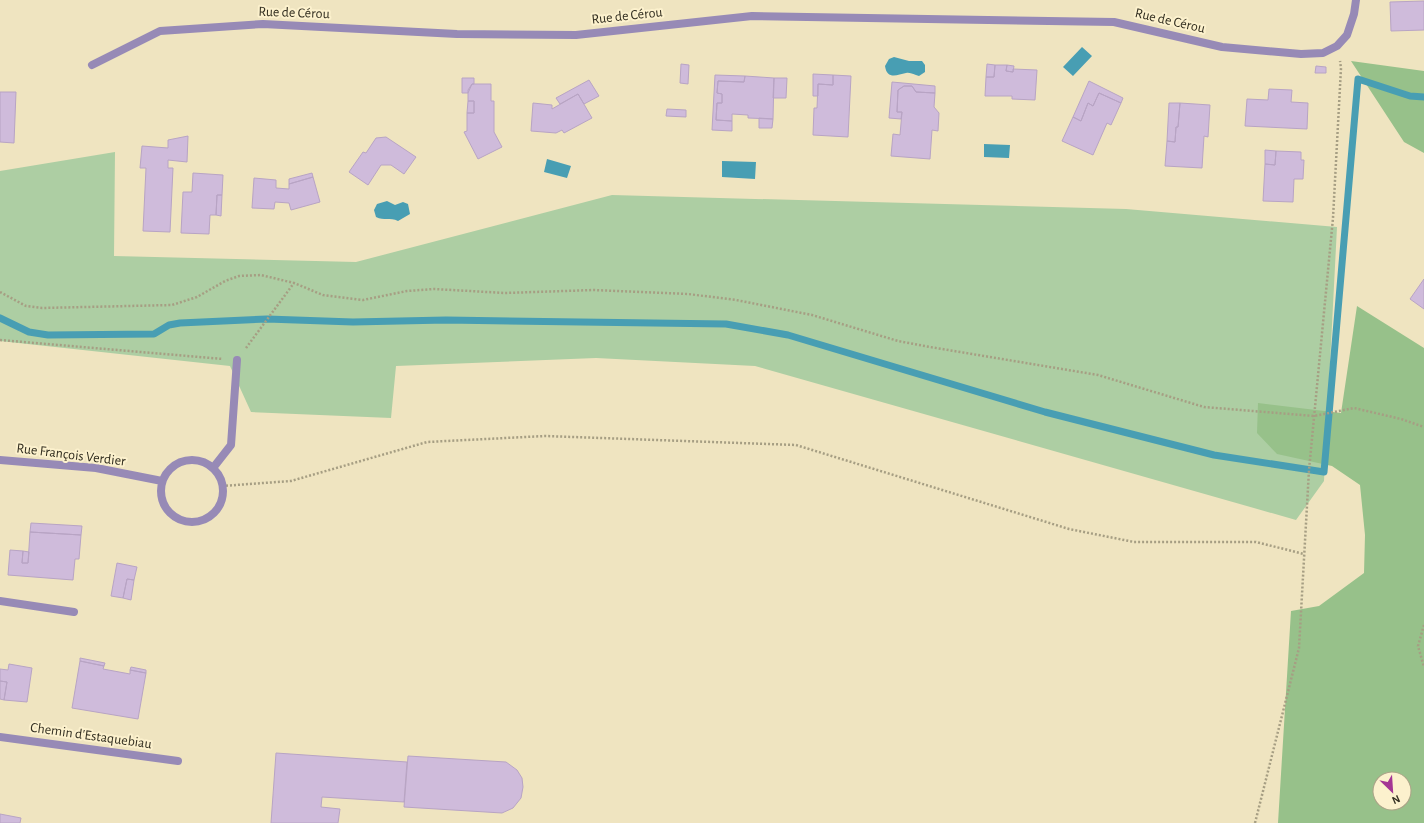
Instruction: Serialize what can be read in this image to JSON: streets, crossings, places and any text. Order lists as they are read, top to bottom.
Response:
{
  "streets": {
    "street": ["Rue de Cérou", "Rue François Verdier", "Chemin d'Estaquebiau"]
  },
  "north": "bottom right"
}
